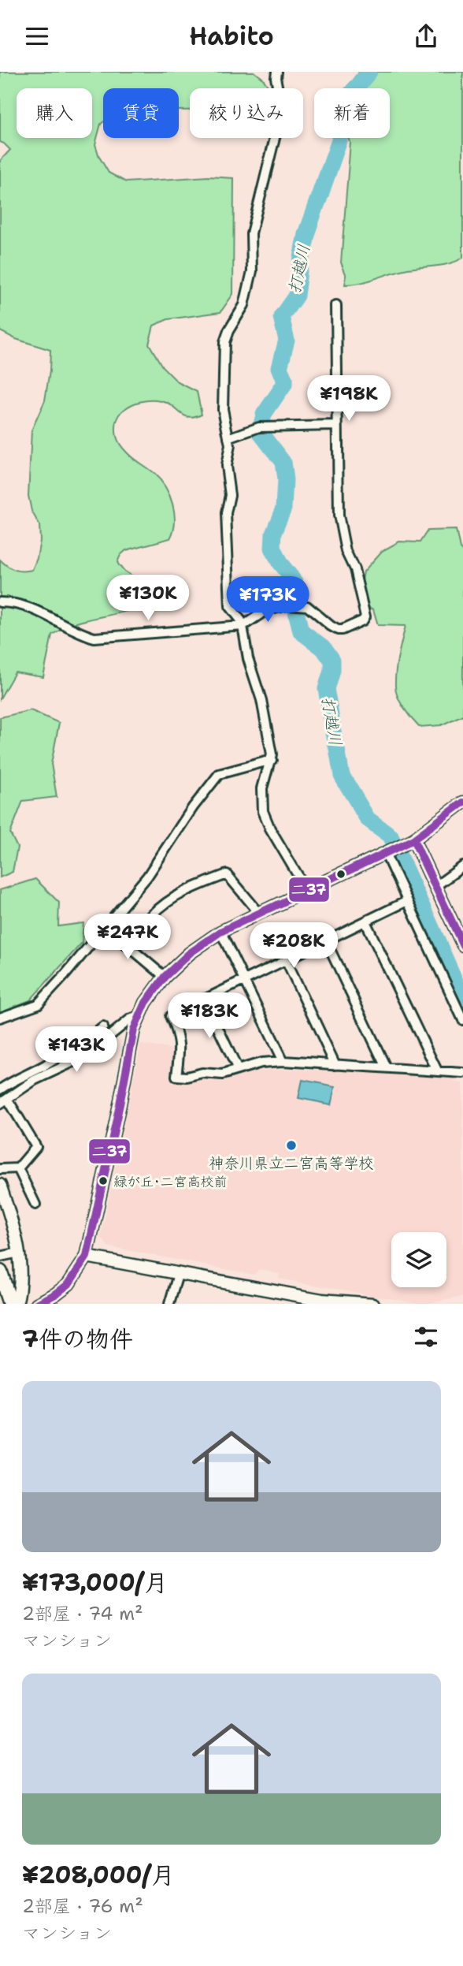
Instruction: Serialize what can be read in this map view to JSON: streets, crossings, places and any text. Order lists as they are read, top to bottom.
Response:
{
  "water": ["打越川"],
  "places": ["神奈川県立二宮高等学校", "緑が丘･二宮高校前"],
  "lines": ["transit line 二37"],
  "page": {
    "header": "Habito",
    "chip": [
      "購入",
      "賃貸",
      "絞り込み",
      "新着"
    ],
    "price": [
      "¥198K",
      "¥130K",
      "¥173K",
      "¥247K",
      "¥208K",
      "¥183K",
      "¥143K"
    ],
    "heading": "7件の物件",
    "list": [
      {
        "name": "¥173,000/月",
        "note": "2部屋 · 74 m² · マンション"
      },
      {
        "name": "¥208,000/月",
        "note": "2部屋 · 76 m² · マンション"
      }
    ]
  }
}
